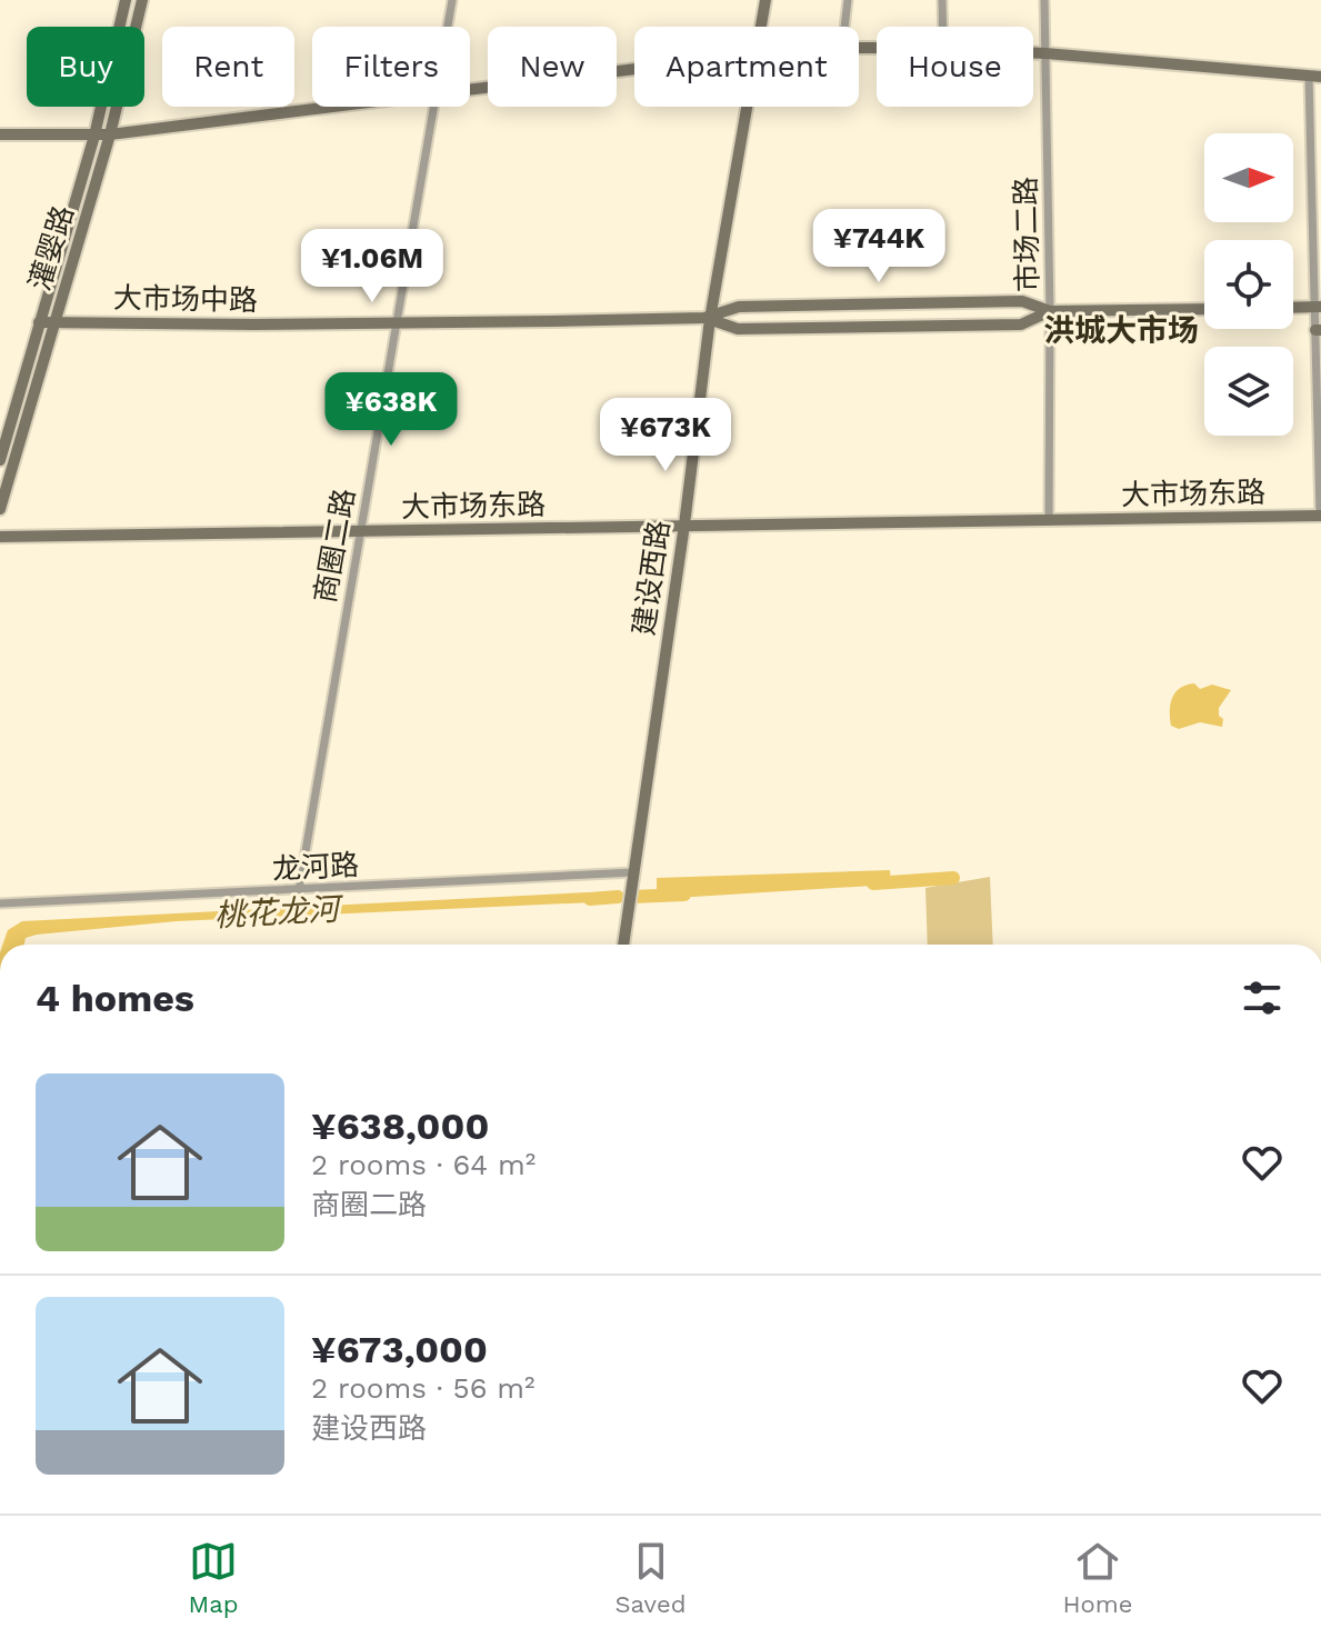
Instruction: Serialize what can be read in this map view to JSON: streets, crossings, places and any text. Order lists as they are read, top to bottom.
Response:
{
  "streets": {
    "street": [
      "市场二路",
      "灌婴路",
      "大市场中路",
      "大市场东路",
      "商圈二路",
      "建设西路",
      "龙河路"
    ]
  },
  "crossings": [
    ["市场二路", "大市场中路"],
    ["市场二路", "大市场东路"],
    ["灌婴路", "大市场中路"],
    ["大市场中路", "商圈二路"],
    ["大市场中路", "建设西路"],
    ["大市场东路", "商圈二路"],
    ["大市场东路", "建设西路"],
    ["商圈二路", "龙河路"],
    ["建设西路", "龙河路"]
  ],
  "districts": ["洪城大市场"],
  "water": ["桃花龙河"],
  "north": "right",
  "page": {
    "chip": [
      "Buy",
      "Rent",
      "Filters",
      "New",
      "Apartment",
      "House"
    ],
    "price": [
      "¥744K",
      "¥1.06M",
      "¥638K",
      "¥673K"
    ],
    "heading": "4 homes",
    "list": [
      {
        "name": "¥638,000",
        "note": "2 rooms · 64 m² · 商圈二路"
      },
      {
        "name": "¥673,000",
        "note": "2 rooms · 56 m² · 建设西路"
      }
    ],
    "tabs": ["Map", "Saved", "Home"]
  }
}
